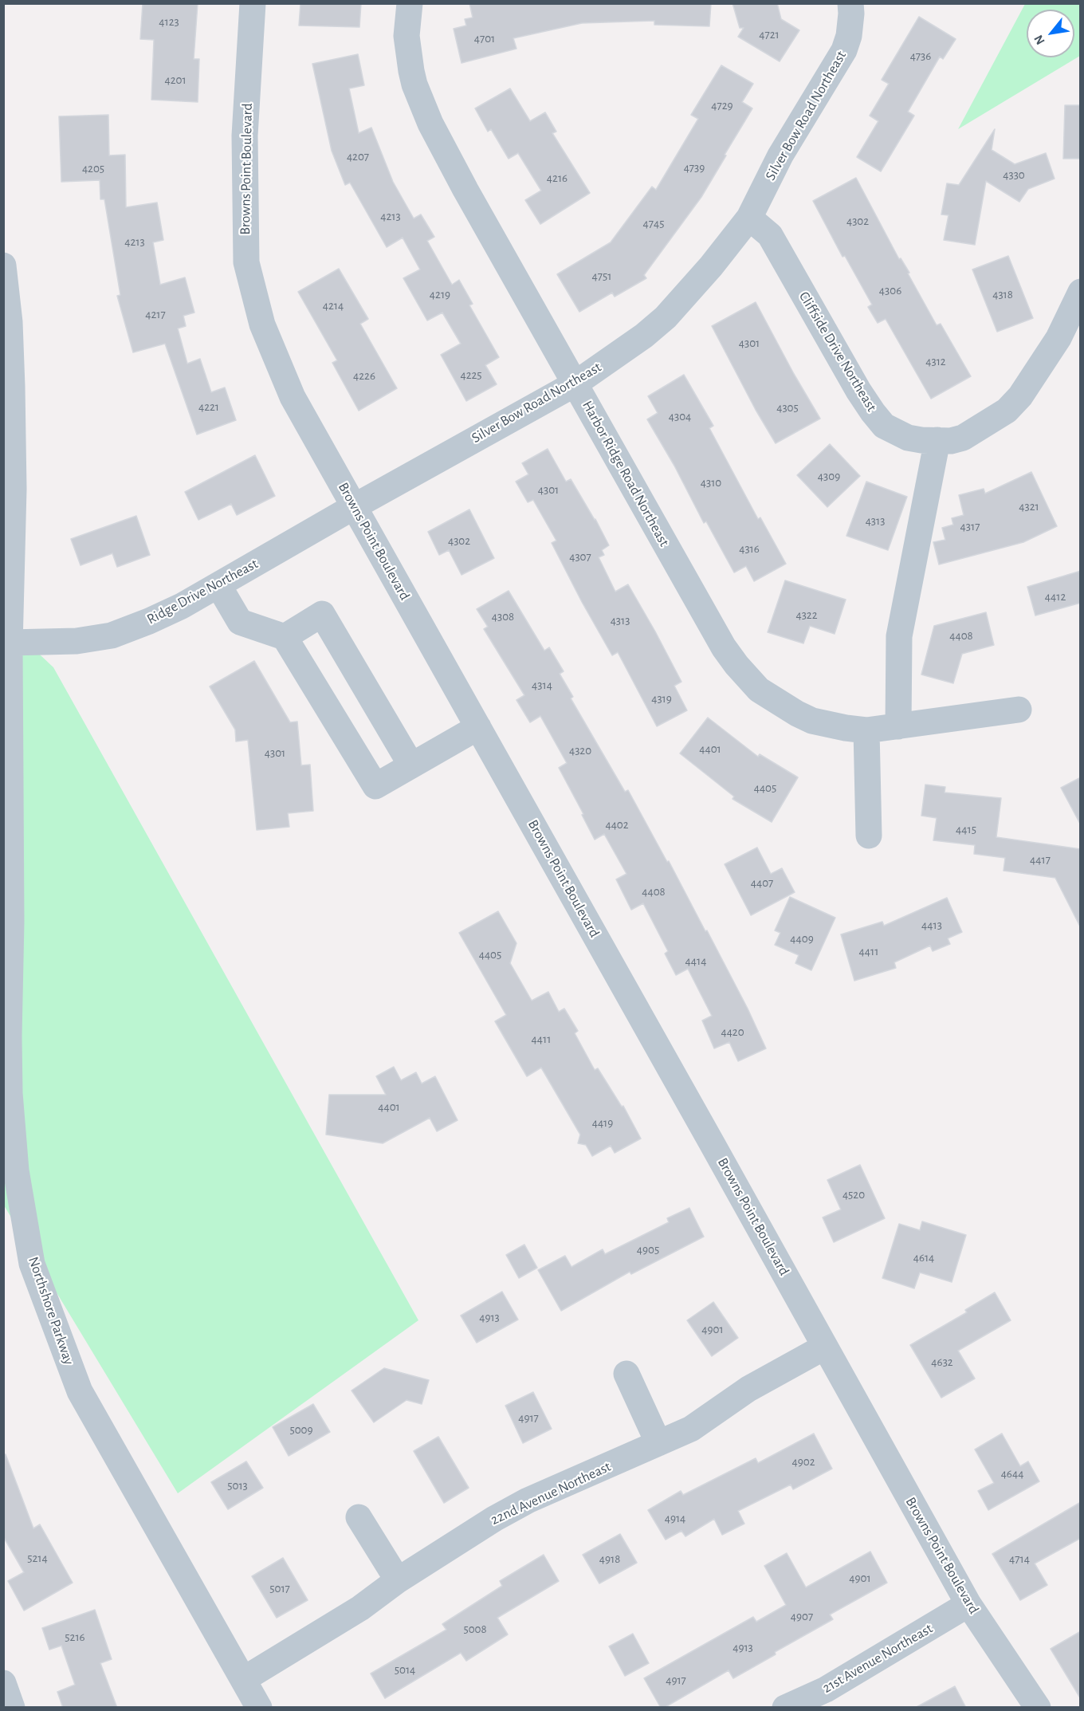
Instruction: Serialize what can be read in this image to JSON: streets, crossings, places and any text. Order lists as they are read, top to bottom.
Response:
{
  "streets": {
    "street": [
      "Silver Bow Road Northeast",
      "Browns Point Boulevard",
      "Cliffside Drive Northeast",
      "Harbor Ridge Road Northeast",
      "Ridge Drive Northeast",
      "Northshore Parkway",
      "22nd Avenue Northeast",
      "21st Avenue Northeast"
    ]
  },
  "crossings": [
    ["Silver Bow Road Northeast", "Browns Point Boulevard"],
    ["Silver Bow Road Northeast", "Cliffside Drive Northeast"],
    ["Silver Bow Road Northeast", "Harbor Ridge Road Northeast"],
    ["Silver Bow Road Northeast", "Ridge Drive Northeast"],
    ["Browns Point Boulevard", "Ridge Drive Northeast"],
    ["Browns Point Boulevard", "22nd Avenue Northeast"],
    ["Browns Point Boulevard", "21st Avenue Northeast"],
    ["Ridge Drive Northeast", "Northshore Parkway"],
    ["Northshore Parkway", "22nd Avenue Northeast"]
  ],
  "house_numbers": [
    "4123",
    "4721",
    "4701",
    "4736",
    "4201",
    "4729",
    "4207",
    "4739",
    "4205",
    "4330",
    "4216",
    "4213",
    "4302",
    "4745",
    "4213",
    "4751",
    "4306",
    "4219",
    "4318",
    "4214",
    "4217",
    "4301",
    "4312",
    "4225",
    "4226",
    "4221",
    "4305",
    "4304",
    "4309",
    "4310",
    "4301",
    "4321",
    "4313",
    "4317",
    "4302",
    "4316",
    "4307",
    "4412",
    "4322",
    "4308",
    "4313",
    "4408",
    "4314",
    "4319",
    "4401",
    "4320",
    "4301",
    "4405",
    "4402",
    "4415",
    "4417",
    "4407",
    "4408",
    "4413",
    "4409",
    "4411",
    "4405",
    "4414",
    "4420",
    "4411",
    "4401",
    "4419",
    "4520",
    "4905",
    "4614",
    "4913",
    "4901",
    "4632",
    "4917",
    "5009",
    "4902",
    "4644",
    "5013",
    "4914",
    "5214",
    "4918",
    "4714",
    "4901",
    "5017",
    "4907",
    "5008",
    "5216",
    "4913",
    "5014",
    "4917"
  ],
  "north": "bottom left"
}
